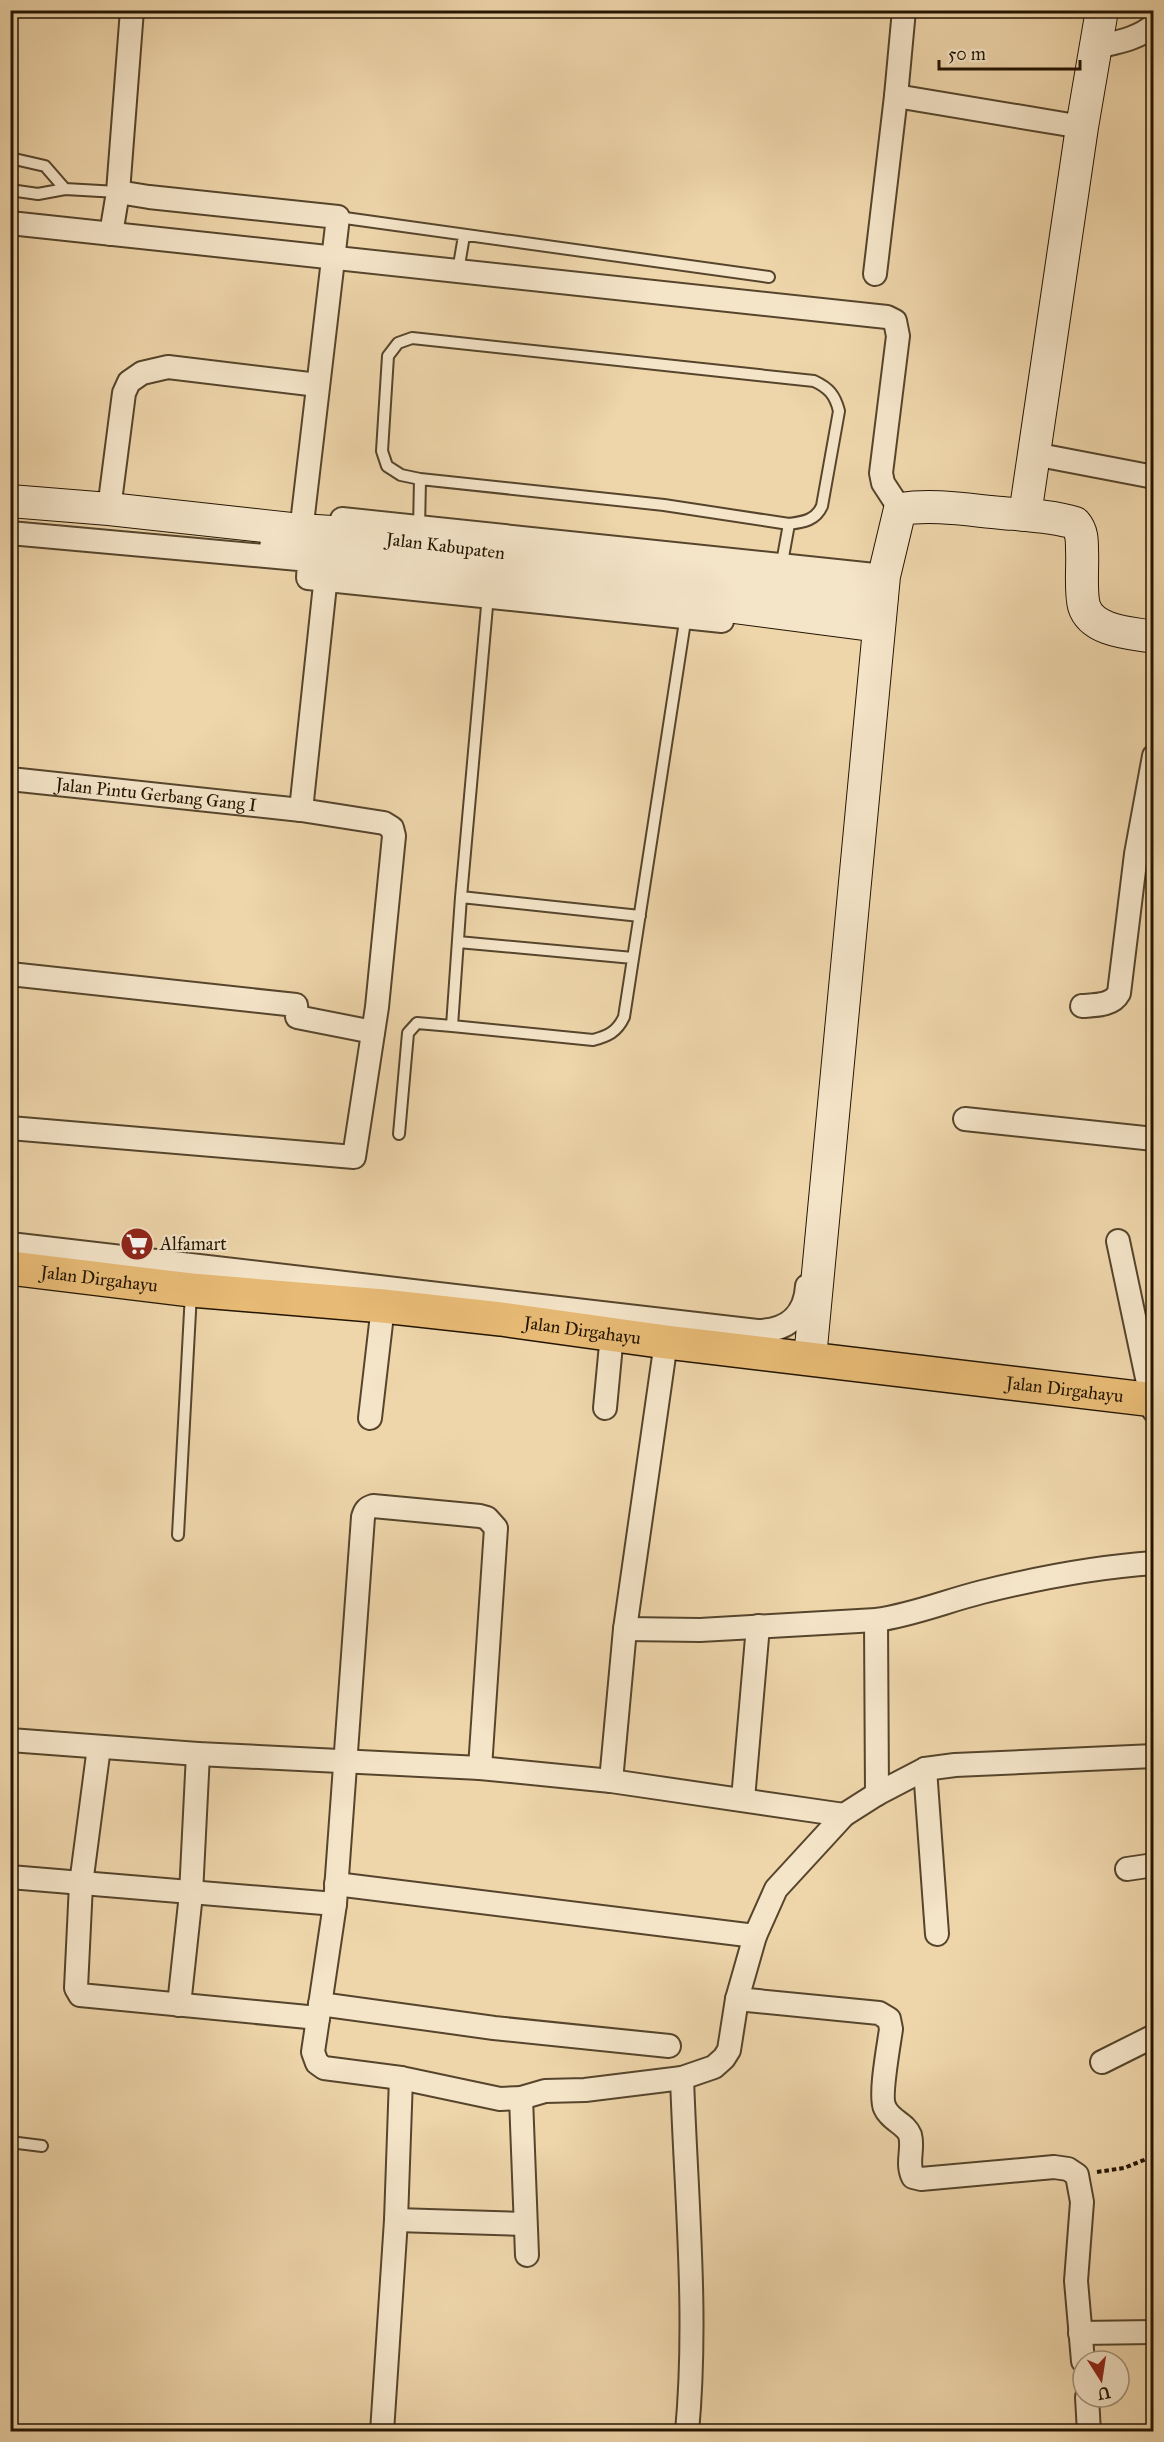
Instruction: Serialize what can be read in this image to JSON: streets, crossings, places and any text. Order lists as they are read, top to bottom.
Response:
{
  "streets": {
    "main road": ["Jalan Dirgahayu"],
    "street": ["Jalan Kabupaten", "Jalan Pintu Gerbang Gang I"]
  },
  "places": {
    "supermarket": ["Alfamart"]
  },
  "scale_bar": "50 m",
  "north": "bottom"
}
